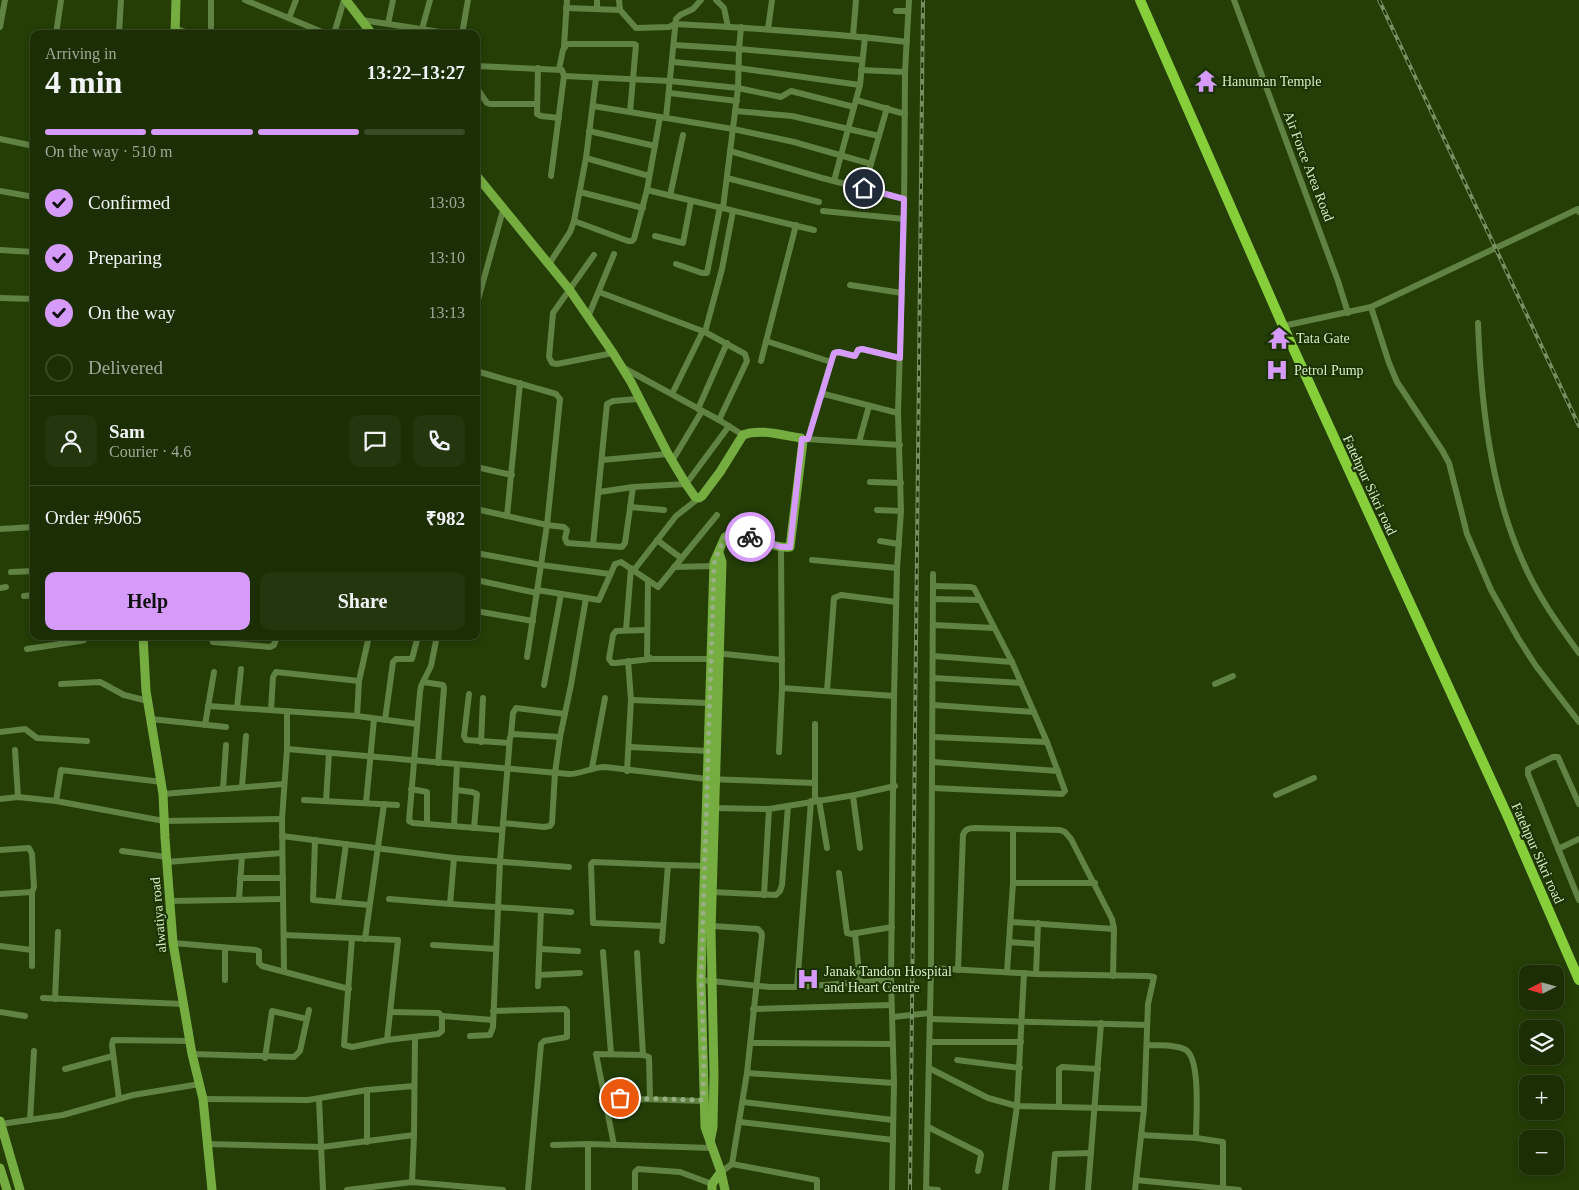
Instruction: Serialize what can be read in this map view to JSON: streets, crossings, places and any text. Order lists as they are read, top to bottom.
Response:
{
  "streets": {
    "main road": ["Fatehpur Sikri road"],
    "street": ["Air Force Area Road", "alwatiya road"]
  },
  "places": {
    "temple": ["Hanuman Temple", "Tata Gate"],
    "hospital": ["Petrol Pump", "Janak Tandon Hospital and Heart Centre"]
  },
  "north": "left",
  "page": {
    "heading": ["4 min", "Arriving in", "13:22–13:27"],
    "panel": [
      "Sam",
      "Courier · 4.6",
      "Order #9065",
      "₹982"
    ],
    "bar": "On the way · 510 m",
    "list": [
      ["Confirmed", "13:03"],
      ["Preparing", "13:10"],
      ["On the way", "13:13"],
      "Delivered"
    ],
    "buttons": ["Help", "Share"],
    "map_buttons": ["+", "−"]
  }
}
